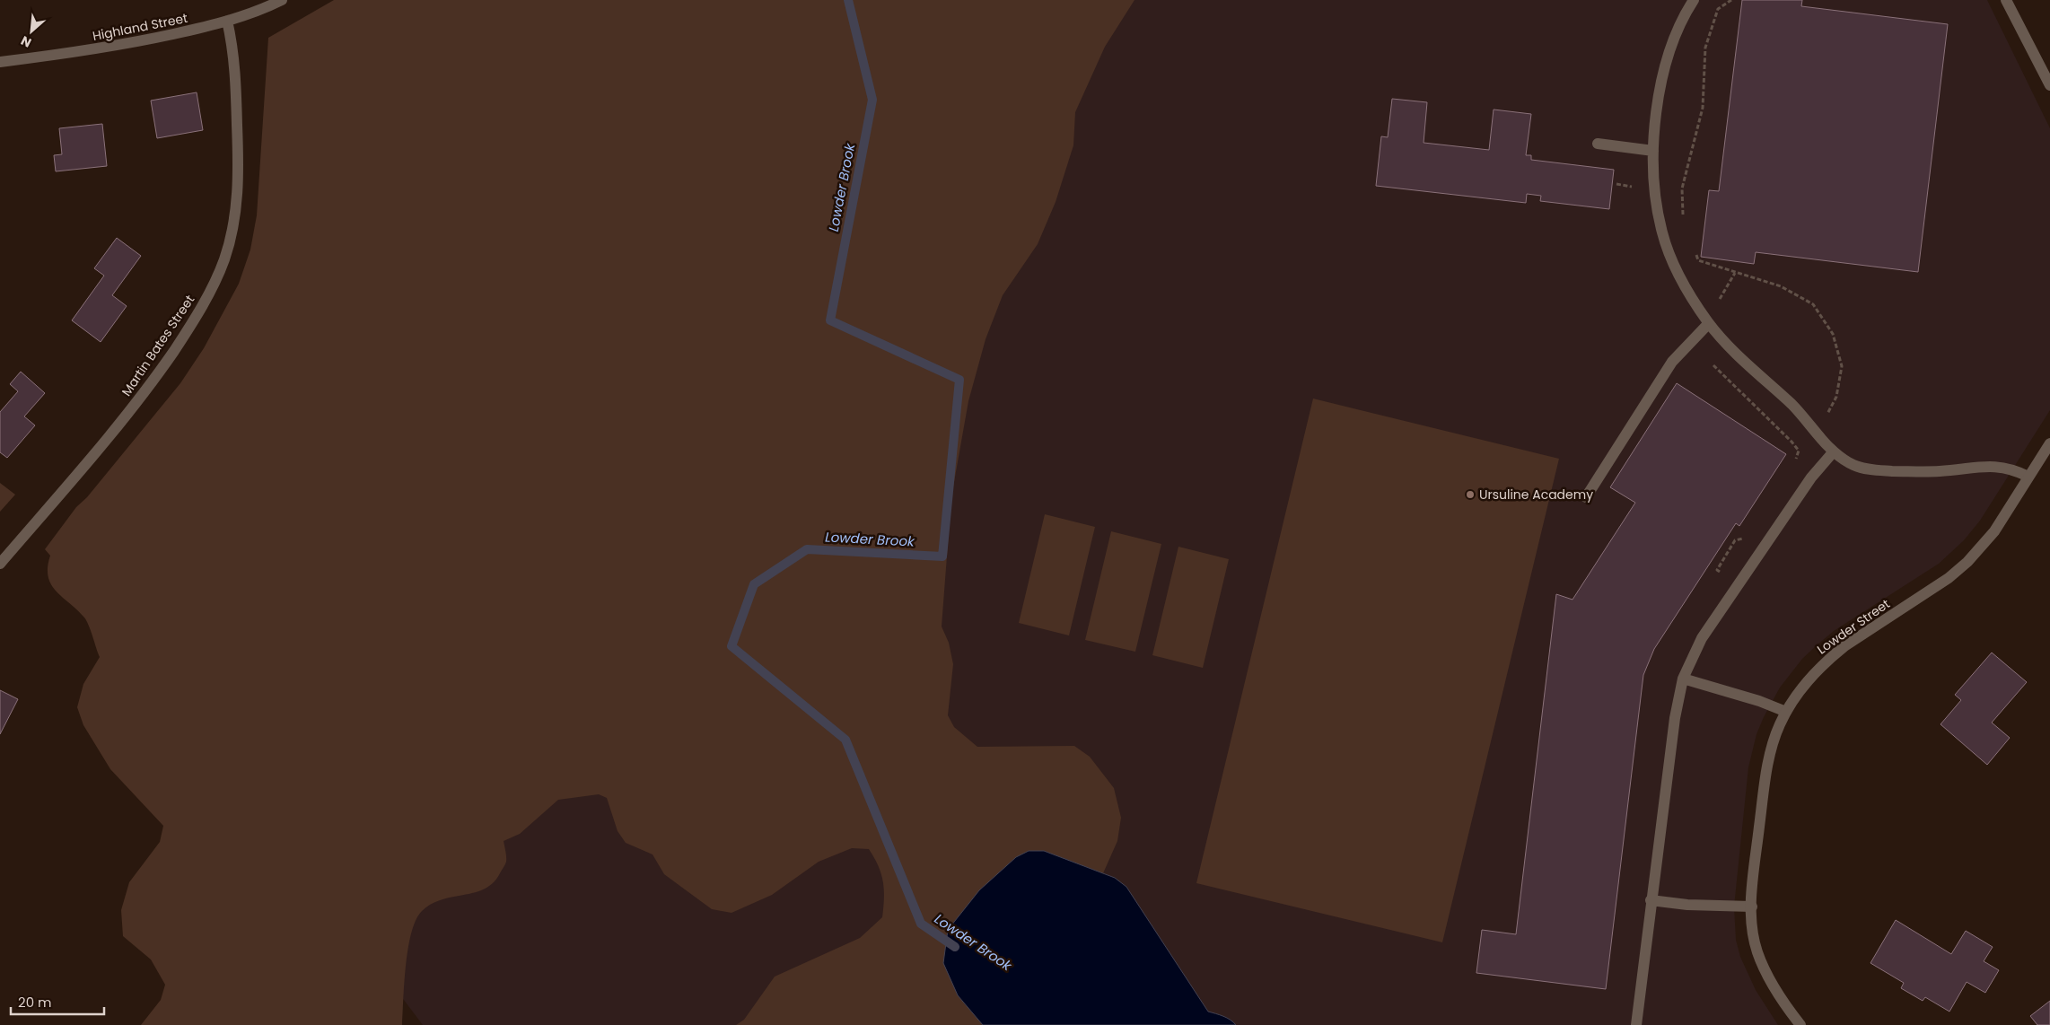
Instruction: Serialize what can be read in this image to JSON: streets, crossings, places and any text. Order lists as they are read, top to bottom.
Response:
{
  "streets": {
    "street": ["Highland Street", "Martin Bates Street", "Lowder Street"]
  },
  "crossings": [
    ["Highland Street", "Martin Bates Street"]
  ],
  "water": ["Lowder Brook"],
  "places": ["Ursuline Academy"],
  "scale_bar": "20 m",
  "north": "bottom left"
}
